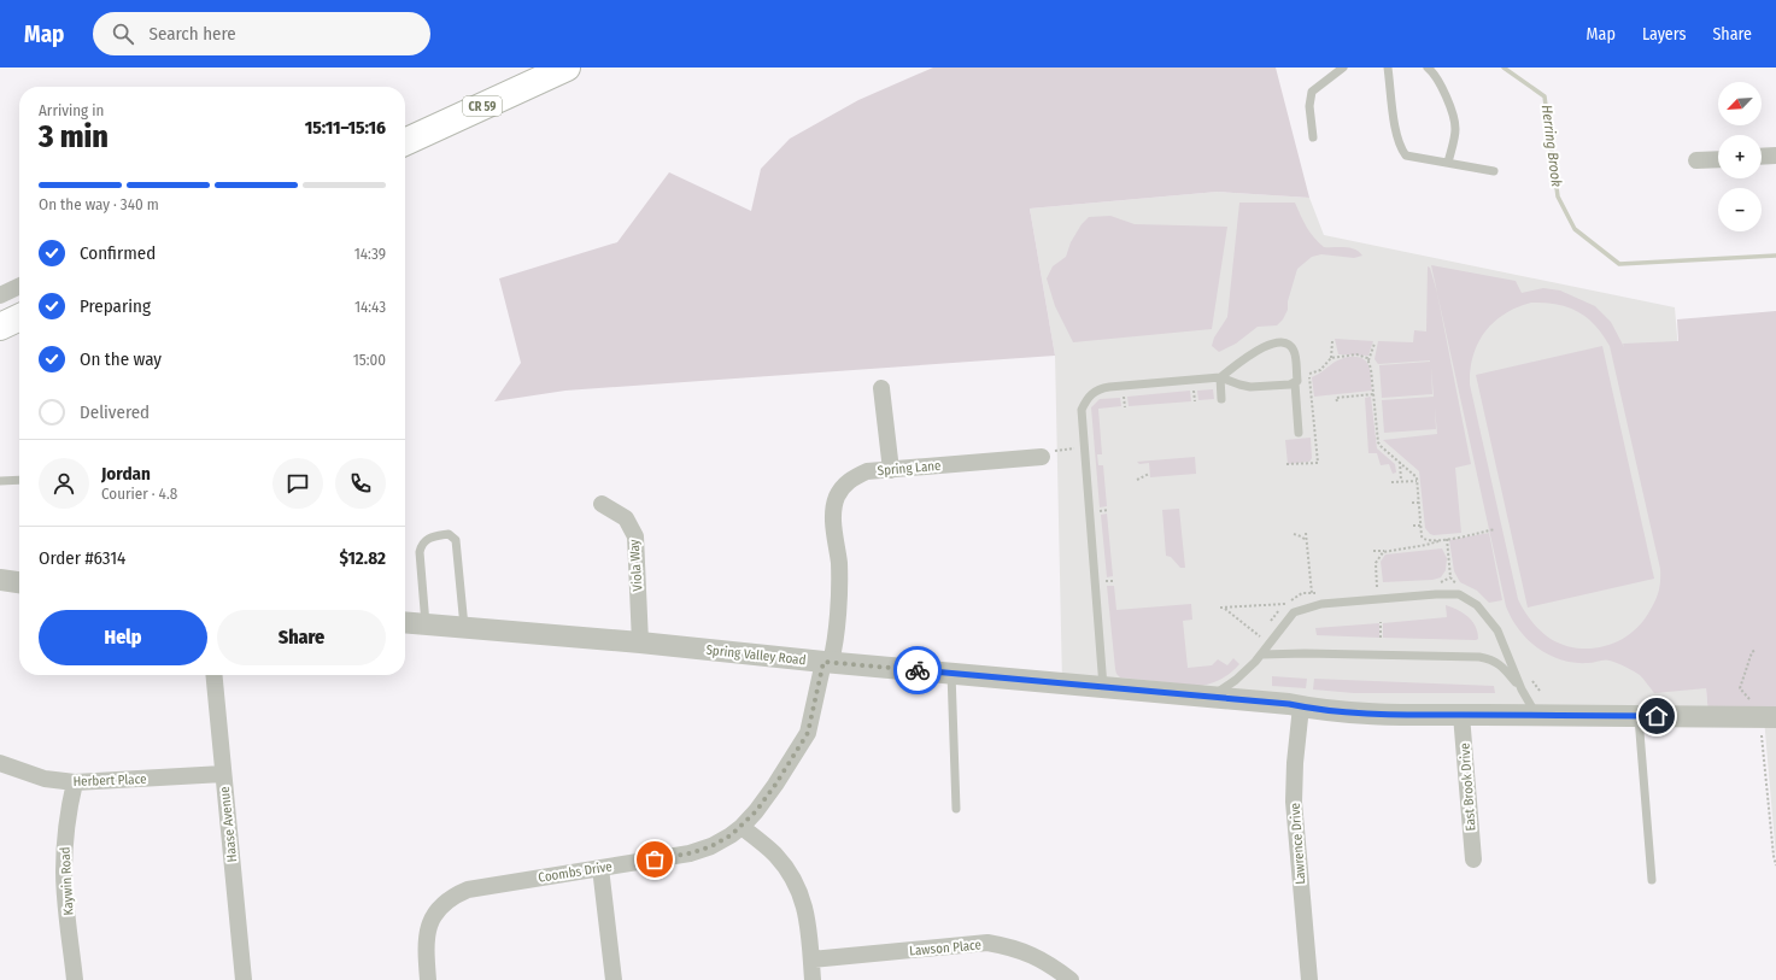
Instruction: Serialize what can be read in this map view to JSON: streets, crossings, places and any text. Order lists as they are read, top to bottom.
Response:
{
  "streets": {
    "main road": ["CR 59"],
    "street": [
      "Spring Lane",
      "Viola Way",
      "Spring Valley Road",
      "Herbert Place",
      "East Brook Drive",
      "Haase Avenue",
      "Lawrence Drive",
      "Coombs Drive",
      "Kaywin Road",
      "Lawson Place"
    ]
  },
  "crossings": [
    ["Spring Lane", "Spring Valley Road"],
    ["Spring Lane", "Coombs Drive"],
    ["Viola Way", "Spring Valley Road"],
    ["Spring Valley Road", "East Brook Drive"],
    ["Spring Valley Road", "Lawrence Drive"],
    ["Spring Valley Road", "Coombs Drive"],
    ["Herbert Place", "Haase Avenue"],
    ["Herbert Place", "Kaywin Road"]
  ],
  "water": ["Herring Brook"],
  "north": "bottom left",
  "page": {
    "header": "Map",
    "search": "Search here",
    "nav": ["Map", "Layers", "Share"],
    "map_buttons": ["+", "−"],
    "heading": ["3 min", "Arriving in", "15:11–15:16"],
    "panel": [
      "Jordan",
      "Courier · 4.8",
      "Order #6314",
      "$12.82"
    ],
    "bar": "On the way · 340 m",
    "list": [
      ["Confirmed", "14:39"],
      ["Preparing", "14:43"],
      ["On the way", "15:00"],
      "Delivered"
    ],
    "buttons": ["Help", "Share"]
  }
}
